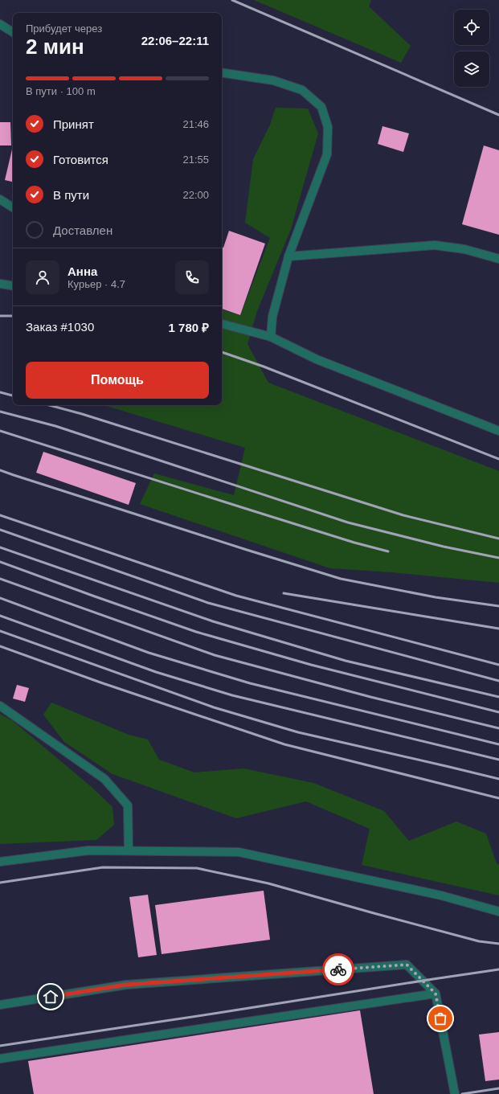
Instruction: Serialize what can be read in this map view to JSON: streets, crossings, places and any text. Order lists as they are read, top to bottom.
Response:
{
  "page": {
    "heading": ["2 мин", "Прибудет через", "22:06–22:11"],
    "panel": [
      "Анна",
      "Курьер · 4.7",
      "Заказ #1030",
      "1 780 ₽"
    ],
    "bar": "В пути · 100 m",
    "list": [
      ["Принят", "21:46"],
      ["Готовится", "21:55"],
      ["В пути", "22:00"],
      "Доставлен"
    ],
    "buttons": "Помощь"
  }
}
